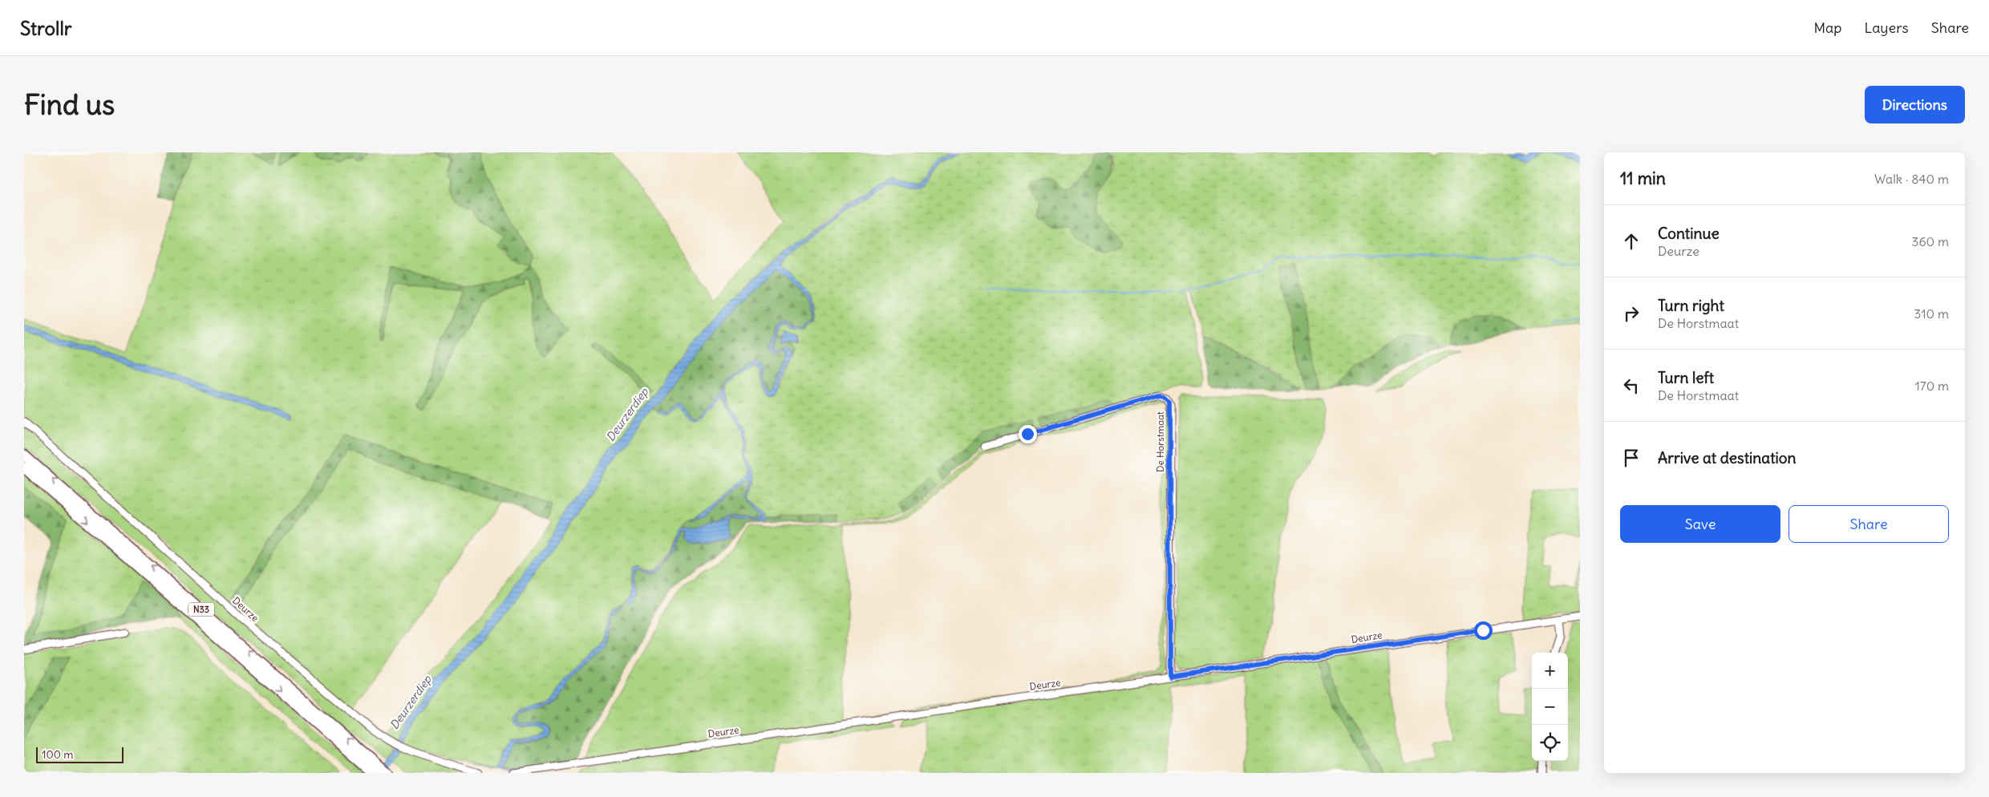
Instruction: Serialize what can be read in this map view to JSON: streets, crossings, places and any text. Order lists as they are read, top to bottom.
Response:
{
  "streets": {
    "highway": ["N33"],
    "street": ["De Horstmaat", "Deurze"]
  },
  "crossings": [
    ["De Horstmaat", "Deurze"]
  ],
  "water": ["Deurzerdiep"],
  "scale_bar": "100 m",
  "page": {
    "header": "Strollr",
    "nav": ["Map", "Layers", "Share"],
    "buttons": [
      "Directions",
      ["Save", "Share"]
    ],
    "title": "Find us",
    "heading": ["11 min", "Walk · 840 m"],
    "list": [
      ["Continue", "Deurze", "360 m"],
      ["Turn right", "De Horstmaat", "310 m"],
      ["Turn left", "De Horstmaat", "170 m"],
      "Arrive at destination"
    ],
    "map_buttons": ["+", "−"],
    "scale": "100 m"
  }
}
